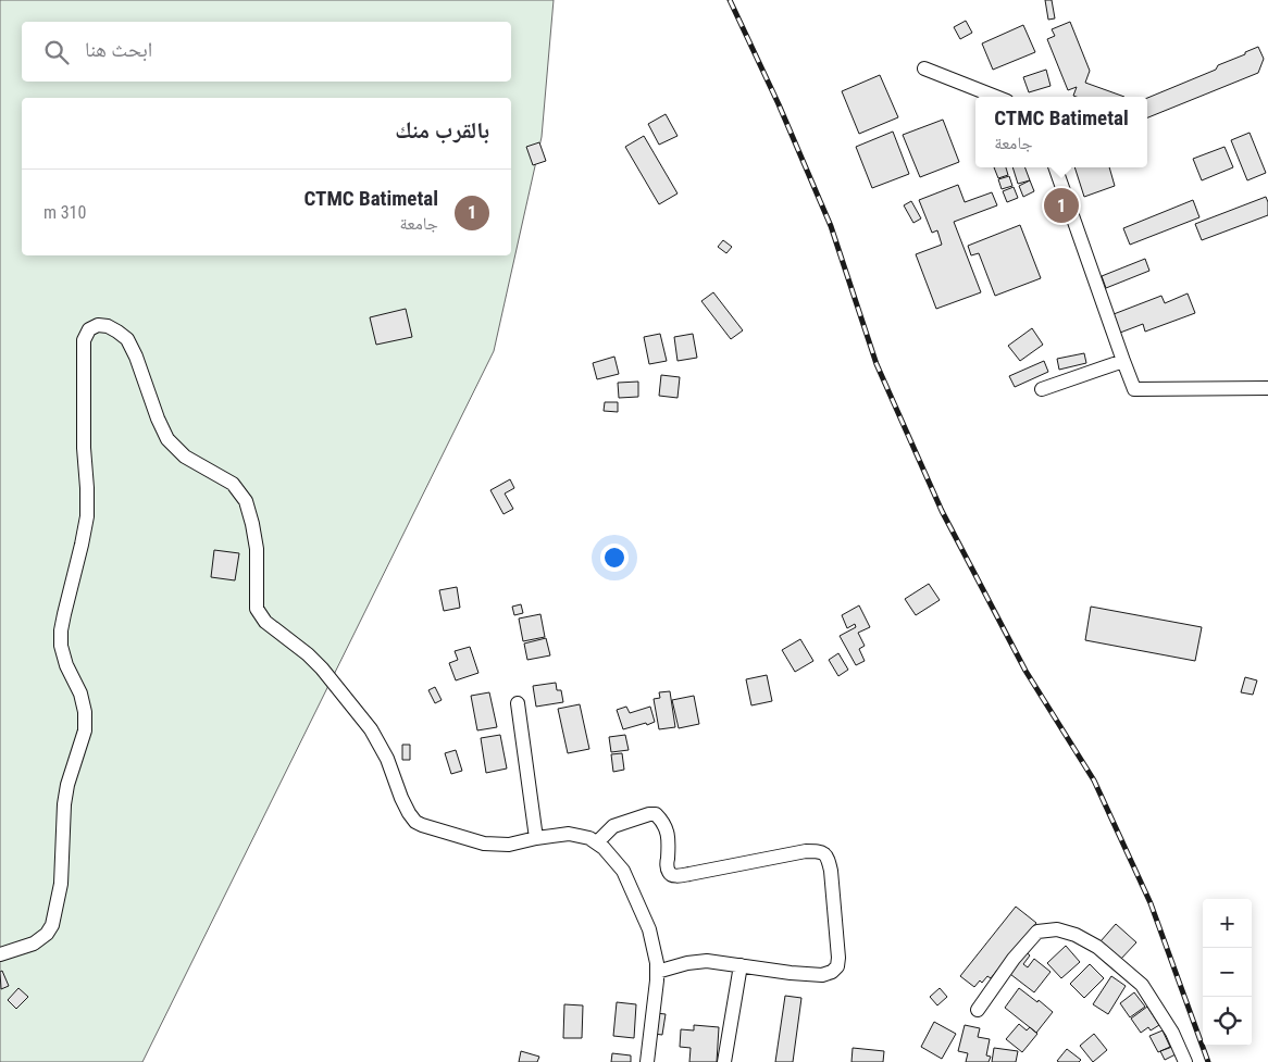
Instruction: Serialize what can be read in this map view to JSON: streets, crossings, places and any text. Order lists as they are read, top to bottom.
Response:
{
  "page": {
    "search": "ابحث هنا",
    "popup": ["CTMC Batimetal", "جامعة"],
    "heading": "بالقرب منك",
    "list": [
      {
        "mark": "1",
        "name": "CTMC Batimetal",
        "note": "جامعة",
        "value": "310 m"
      }
    ],
    "pins": "1",
    "map_buttons": ["+", "−"]
  }
}
